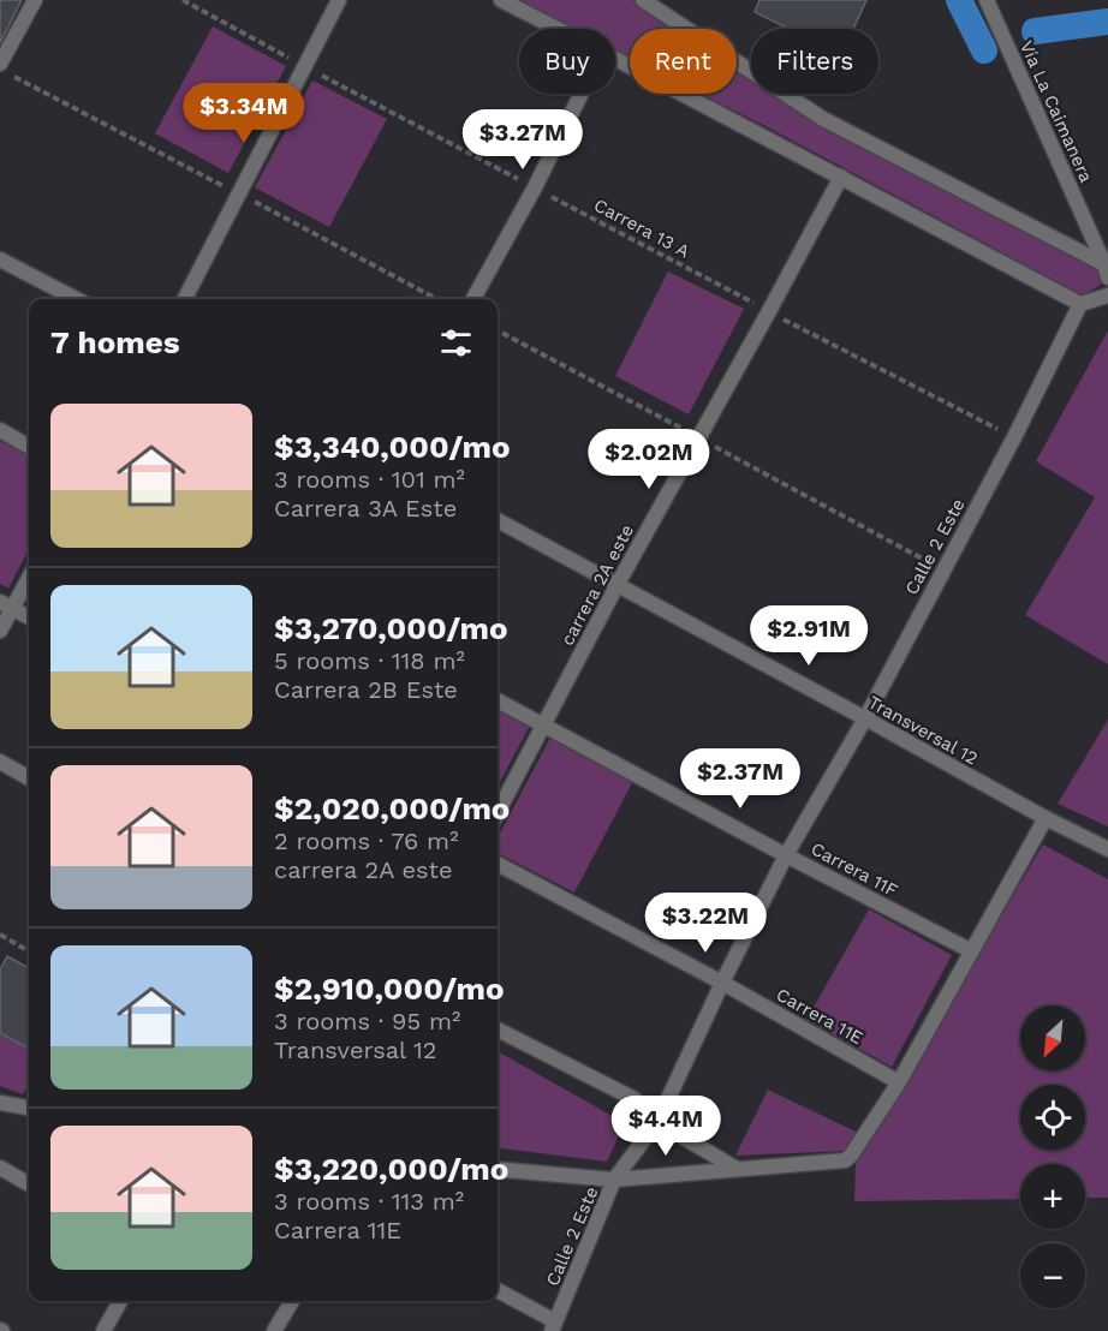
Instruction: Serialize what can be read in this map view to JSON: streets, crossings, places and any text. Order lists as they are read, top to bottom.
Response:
{
  "streets": {
    "street": [
      "Vía La Caimanera",
      "Calle 2 Este",
      "carrera 2A este",
      "Transversal 12",
      "Carrera 11F",
      "Carrera 11E"
    ],
    "path": ["Carrera 13 A"]
  },
  "crossings": [
    ["Carrera 13 A", "Calle 2 Este"],
    ["Carrera 13 A", "carrera 2A este"],
    ["Calle 2 Este", "Transversal 12"],
    ["Calle 2 Este", "Carrera 11F"],
    ["Calle 2 Este", "Carrera 11E"],
    ["carrera 2A este", "Transversal 12"],
    ["carrera 2A este", "Carrera 11F"]
  ],
  "north": "bottom left",
  "page": {
    "chip": ["Buy", "Rent", "Filters"],
    "price": [
      "$3.34M",
      "$3.27M",
      "$2.02M",
      "$2.91M",
      "$2.37M",
      "$3.22M",
      "$4.4M"
    ],
    "heading": "7 homes",
    "list": [
      {
        "name": "$3,340,000/mo",
        "note": "3 rooms · 101 m² · Carrera 3A Este"
      },
      {
        "name": "$3,270,000/mo",
        "note": "5 rooms · 118 m² · Carrera 2B Este"
      },
      {
        "name": "$2,020,000/mo",
        "note": "2 rooms · 76 m² · carrera 2A este"
      },
      {
        "name": "$2,910,000/mo",
        "note": "3 rooms · 95 m² · Transversal 12"
      },
      {
        "name": "$3,220,000/mo",
        "note": "3 rooms · 113 m² · Carrera 11E"
      }
    ],
    "map_buttons": ["+", "−"]
  }
}
